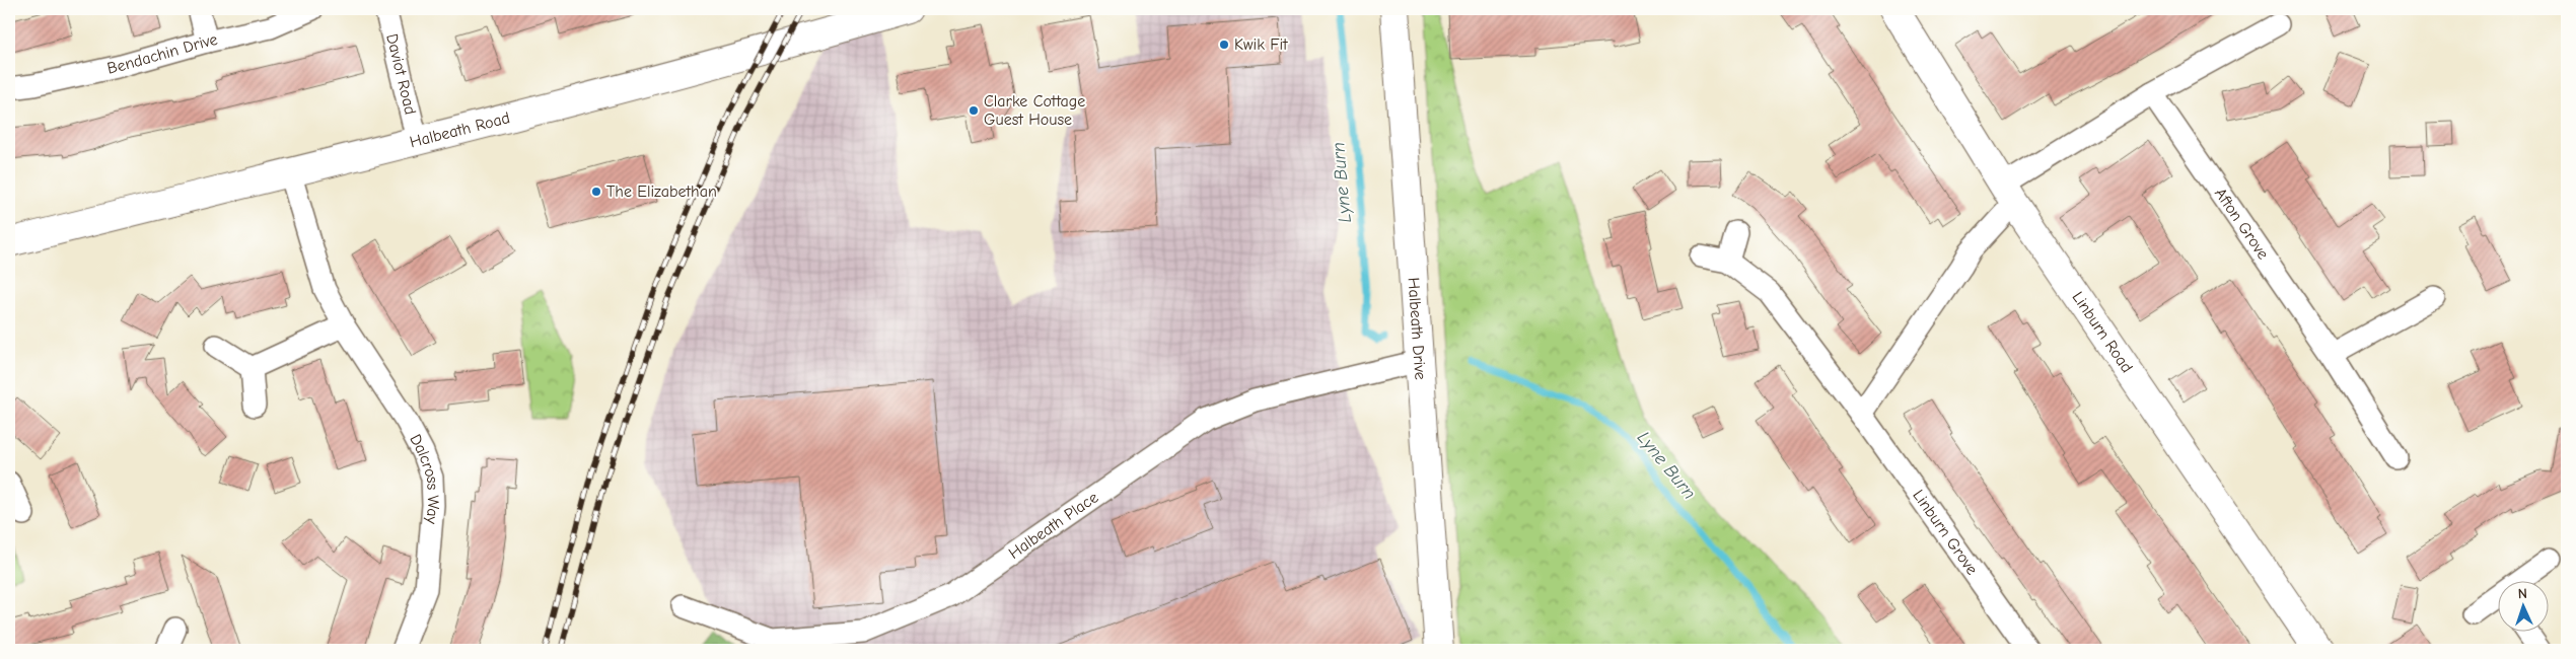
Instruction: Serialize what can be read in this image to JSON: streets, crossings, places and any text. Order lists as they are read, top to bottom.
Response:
{
  "streets": {
    "street": [
      "Bendachin Drive",
      "Daviot Road",
      "Halbeath Road",
      "Afton Grove",
      "Halbeath Drive",
      "Linburn Road",
      "Dalcross Way",
      "Halbeath Place",
      "Linburn Grove"
    ]
  },
  "crossings": [
    ["Daviot Road", "Halbeath Road"],
    ["Halbeath Road", "Dalcross Way"],
    ["Halbeath Drive", "Halbeath Place"]
  ],
  "water": ["Lyne Burn"],
  "places": ["Kwik Fit", "Clarke Cottage Guest House", "The Elizabethan"],
  "north": "top"
}
